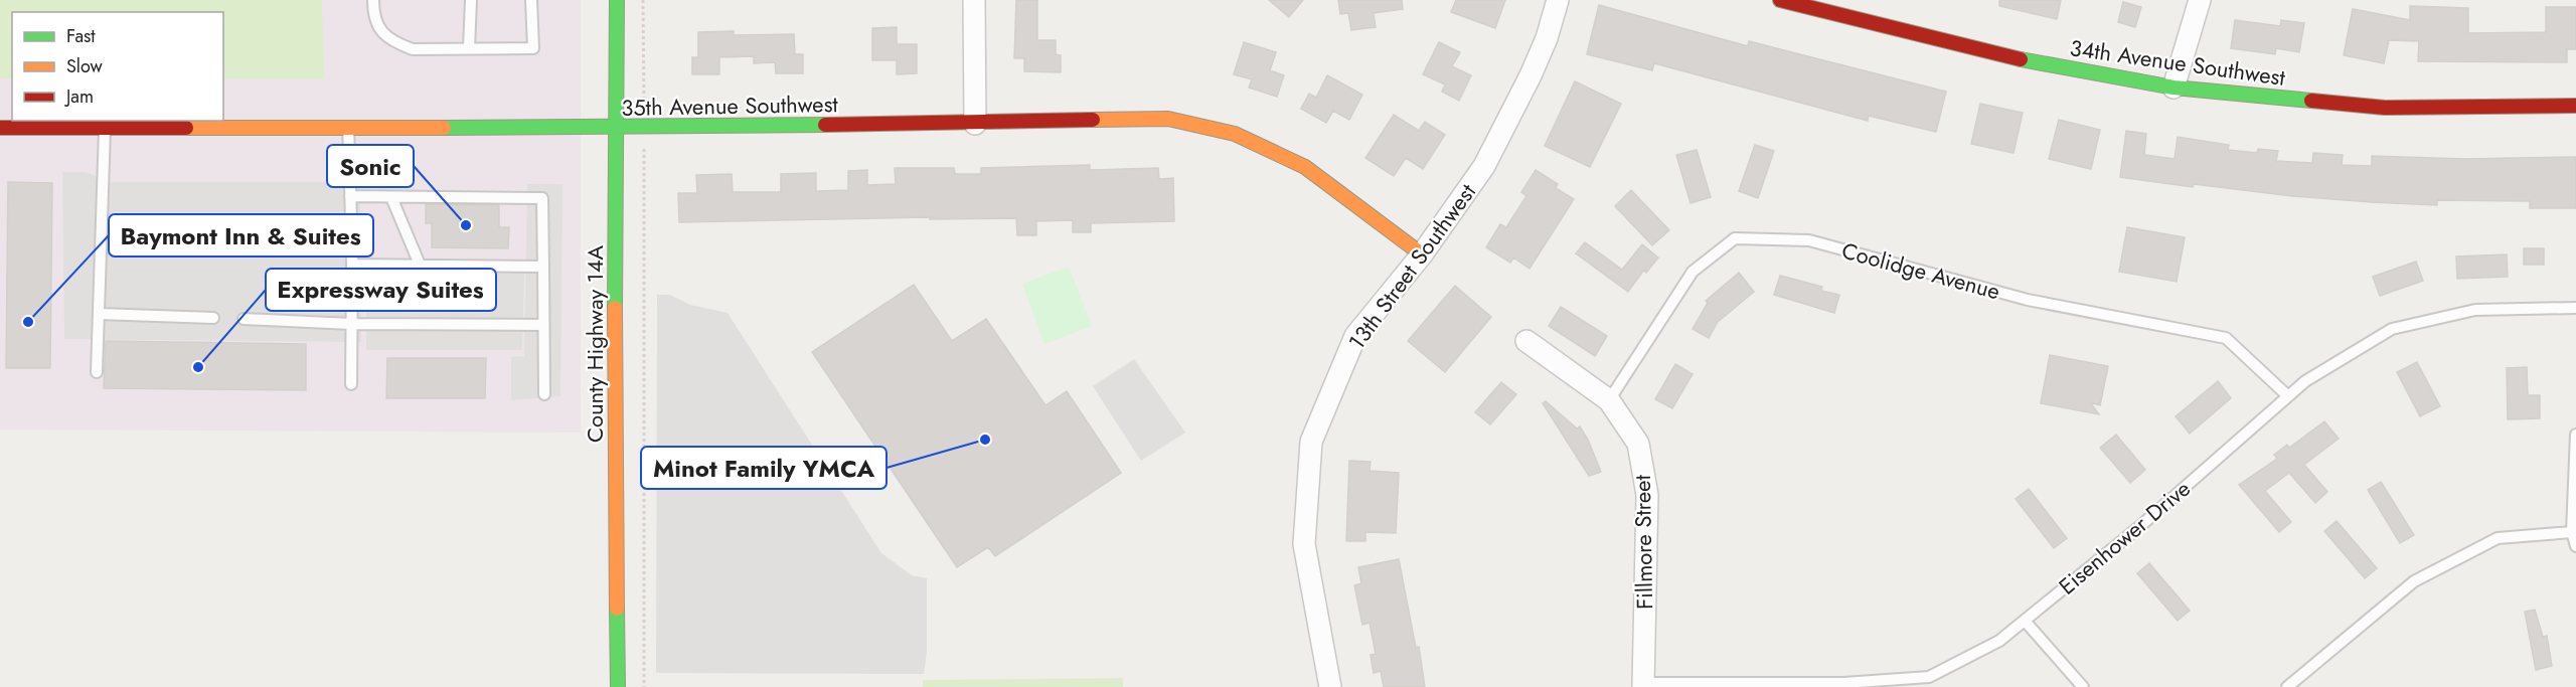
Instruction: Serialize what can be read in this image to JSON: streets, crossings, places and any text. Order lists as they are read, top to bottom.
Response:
{
  "streets": {
    "street": [
      "34th Avenue Southwest",
      "35th Avenue Southwest",
      "13th Street Southwest",
      "County Highway 14A",
      "Fillmore Street"
    ],
    "lane": ["Coolidge Avenue", "Eisenhower Drive"]
  },
  "crossings": [
    ["35th Avenue Southwest", "13th Street Southwest"],
    ["35th Avenue Southwest", "County Highway 14A"],
    ["Coolidge Avenue", "Eisenhower Drive"],
    ["Coolidge Avenue", "Fillmore Street"],
    ["Eisenhower Drive", "Fillmore Street"]
  ],
  "places": [
    "Sonic",
    "Baymont Inn & Suites",
    "Expressway Suites",
    "Minot Family YMCA"
  ],
  "legend": ["Fast", "Slow", "Jam"]
}
